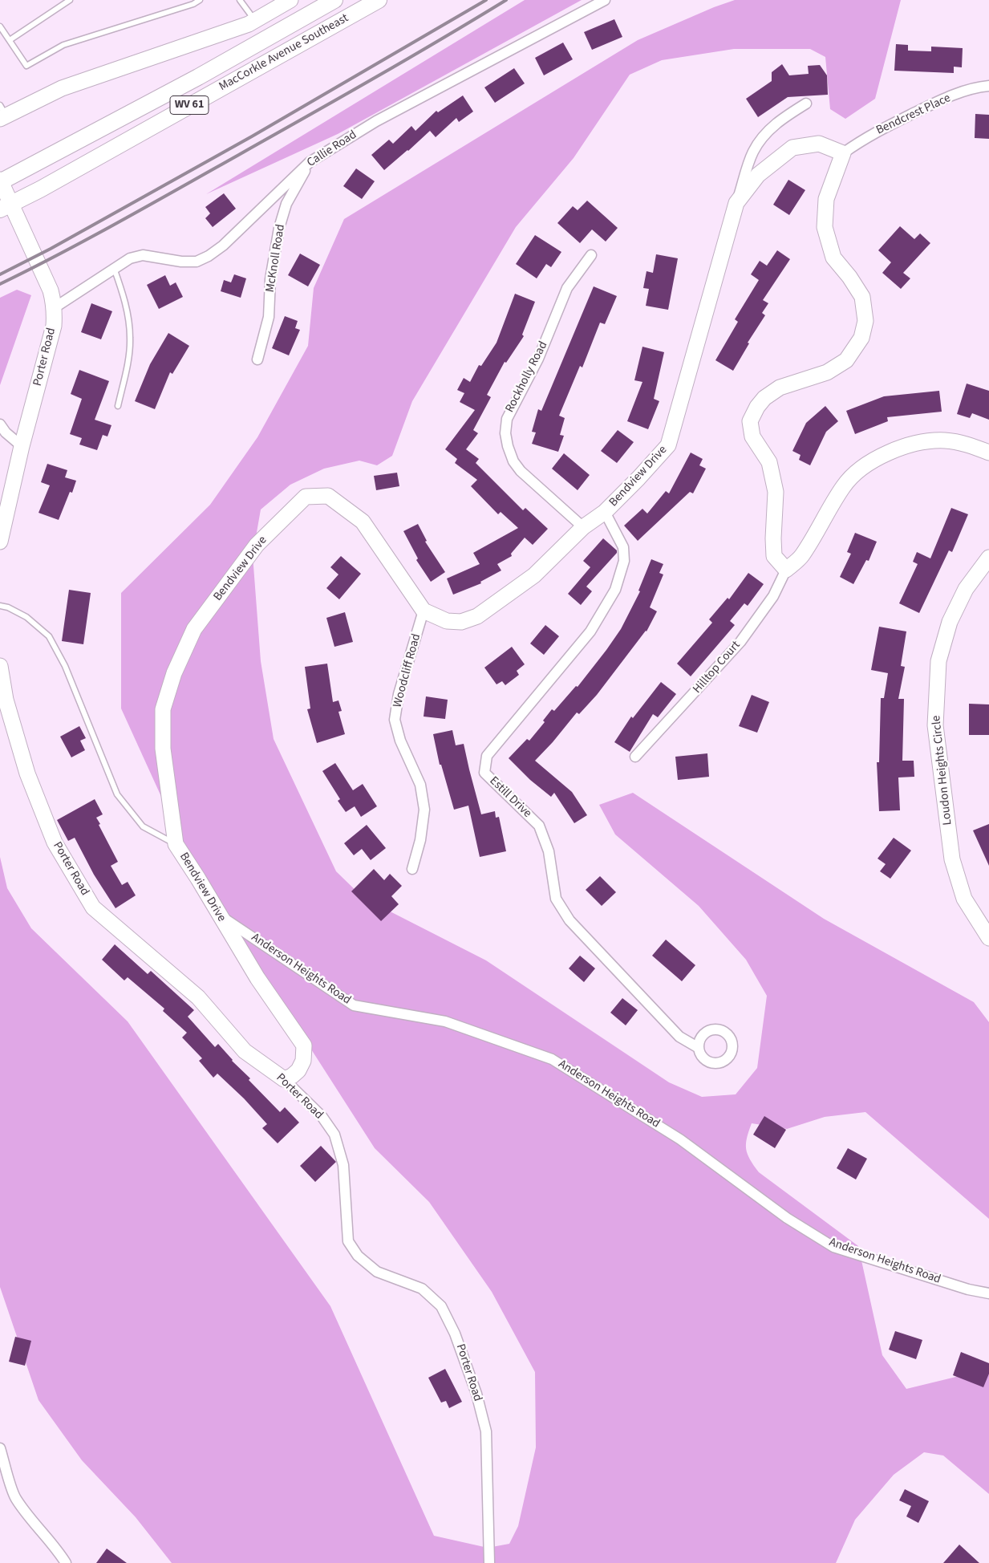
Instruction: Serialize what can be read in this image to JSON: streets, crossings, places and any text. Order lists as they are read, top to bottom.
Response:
{
  "streets": {
    "main road": ["MacCorkle Avenue Southeast", "WV 61"],
    "street": [
      "Bendcrest Place",
      "Callie Road",
      "McKnoll Road",
      "Porter Road",
      "Rockholly Road",
      "Bendview Drive",
      "Hilltop Court",
      "Woodcliff Road",
      "Loudon Heights Circle",
      "Estill Drive",
      "Anderson Heights Road"
    ]
  },
  "crossings": [
    ["MacCorkle Avenue Southeast", "Porter Road"],
    ["Bendcrest Place", "Bendview Drive"],
    ["Callie Road", "McKnoll Road"],
    ["Callie Road", "Porter Road"],
    ["Porter Road", "Bendview Drive"],
    ["Rockholly Road", "Bendview Drive"],
    ["Bendview Drive", "Woodcliff Road"],
    ["Bendview Drive", "Estill Drive"],
    ["Bendview Drive", "Anderson Heights Road"]
  ]
}
